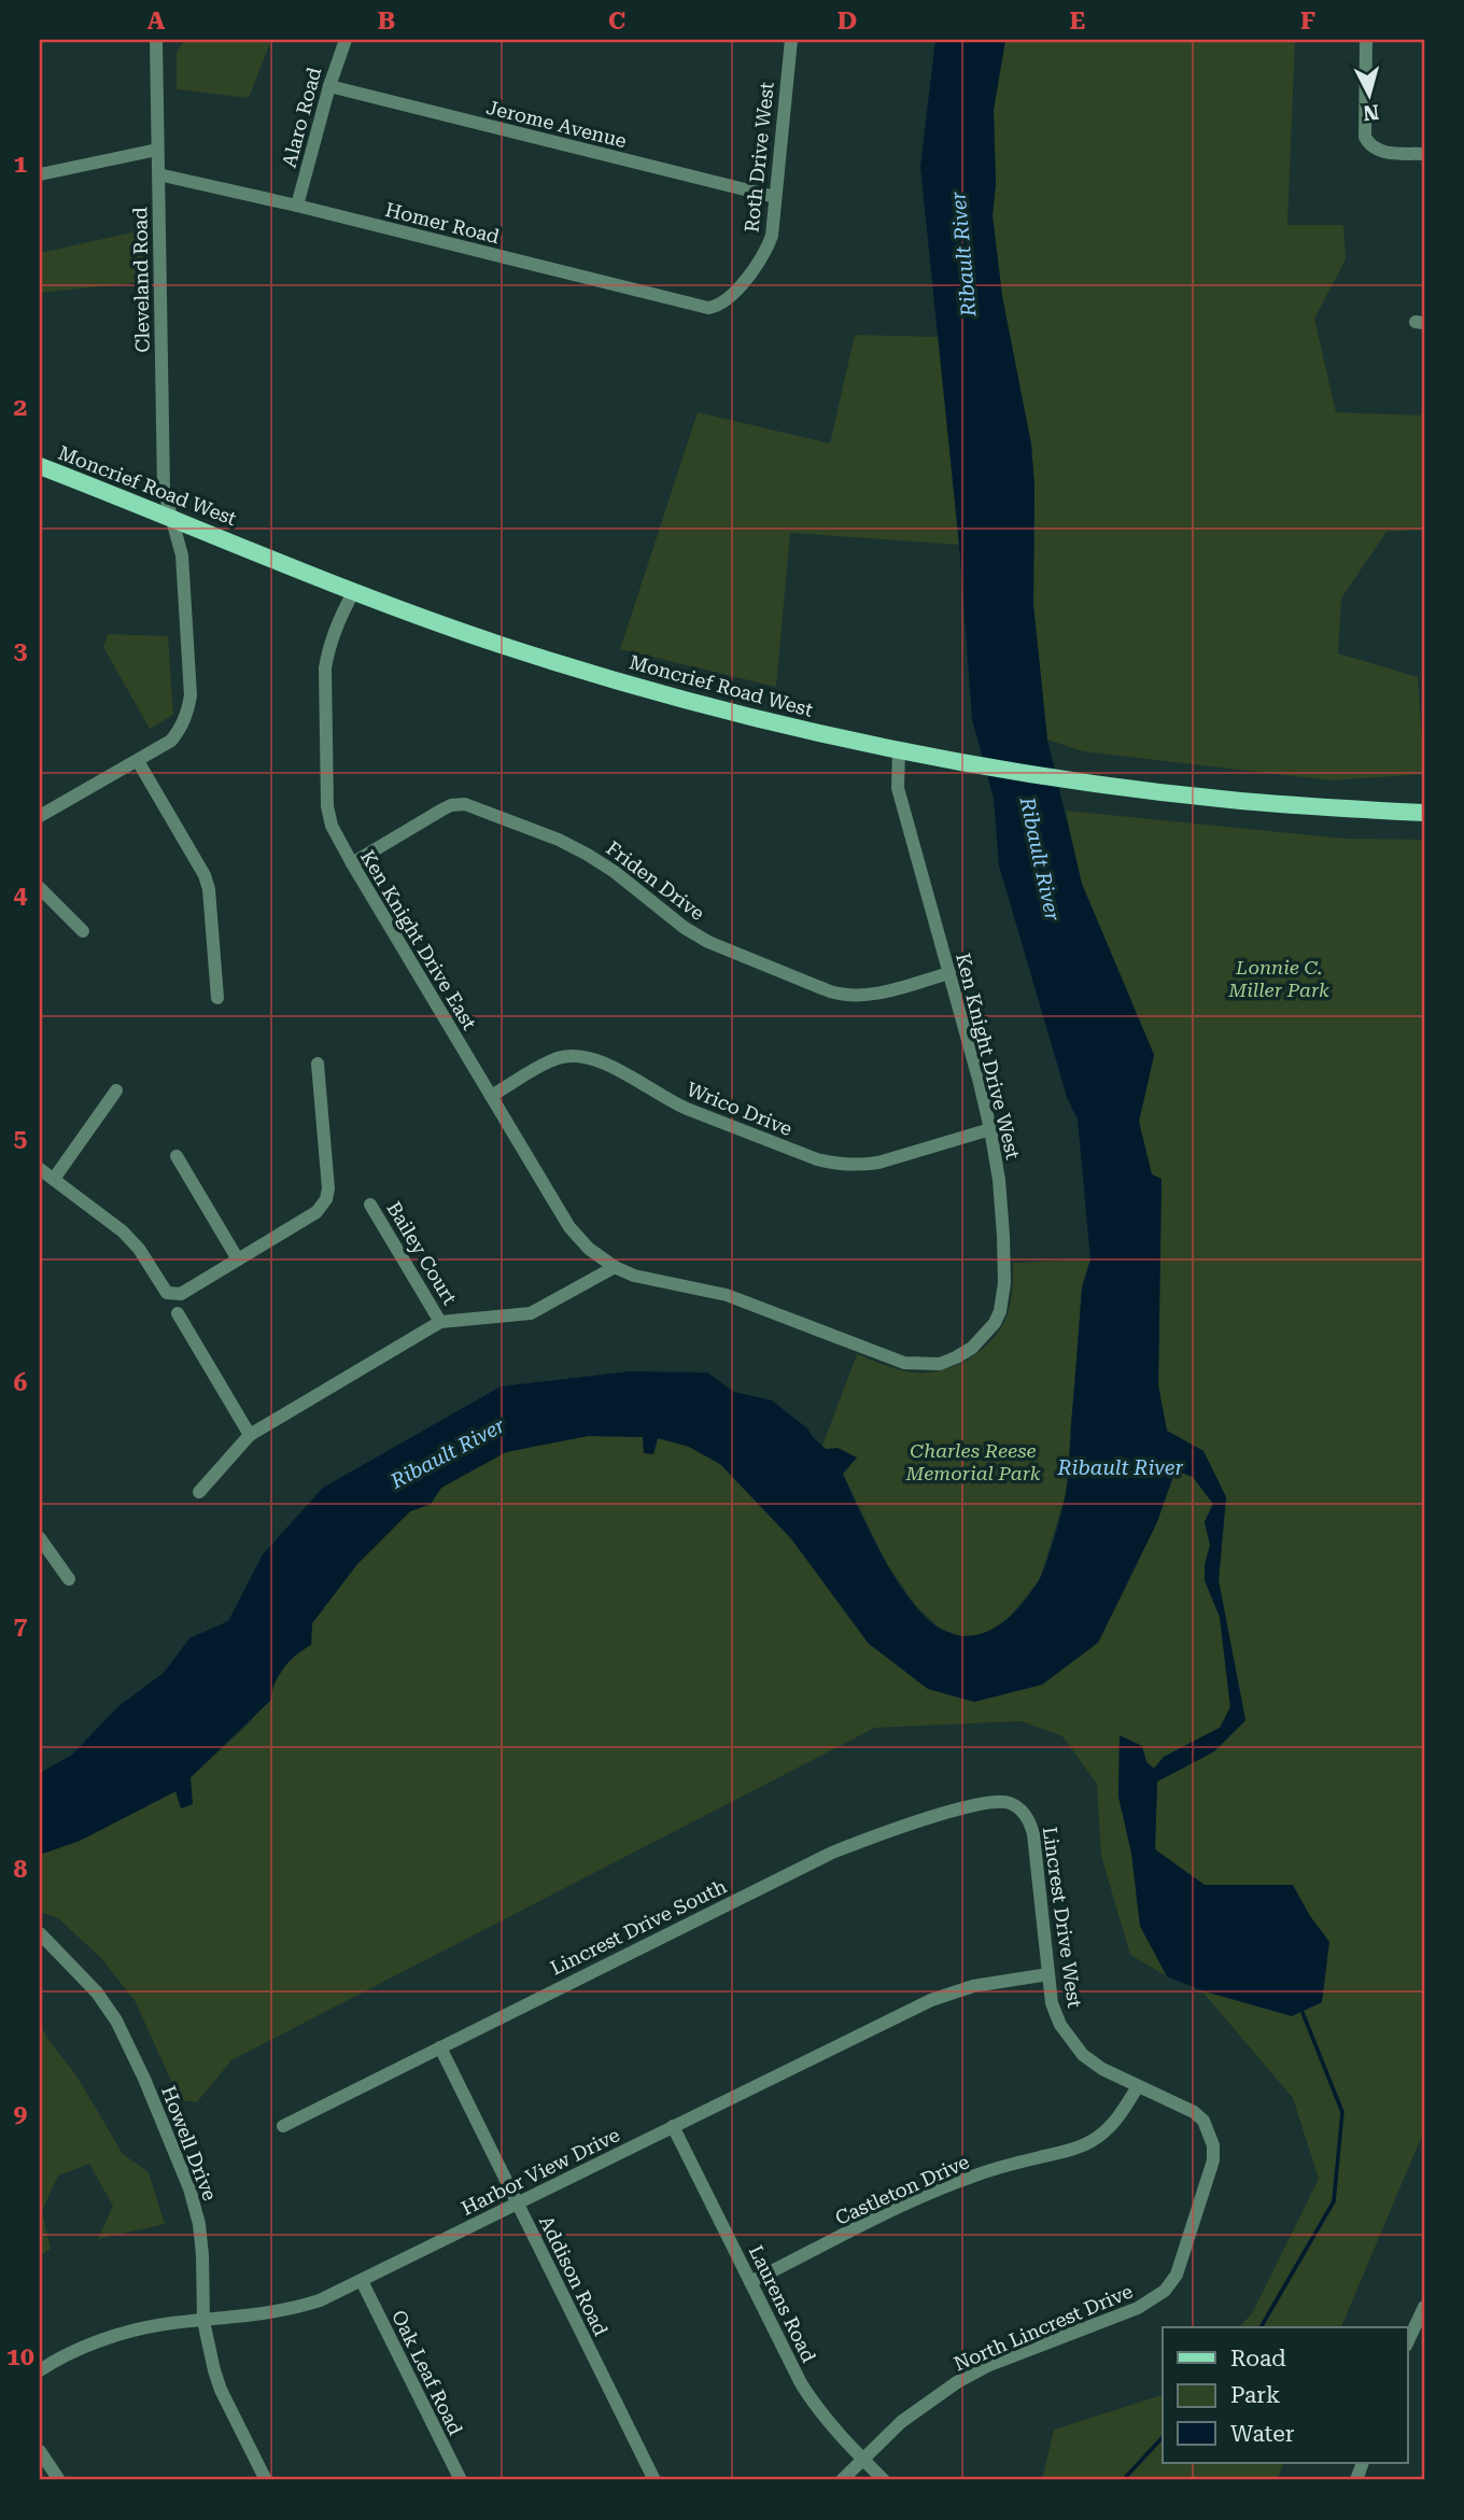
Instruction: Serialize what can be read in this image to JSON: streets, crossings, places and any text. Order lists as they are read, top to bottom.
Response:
{
  "streets": {
    "main road": ["Moncrief Road West"],
    "street": [
      "Alaro Road",
      "Jerome Avenue",
      "Roth Drive West",
      "Homer Road",
      "Cleveland Road",
      "Friden Drive",
      "Ken Knight Drive East",
      "Ken Knight Drive West",
      "Wrico Drive",
      "Bailey Court",
      "Lincrest Drive West",
      "Lincrest Drive South",
      "Howell Drive",
      "Harbor View Drive",
      "Castleton Drive",
      "Addison Road",
      "Laurens Road",
      "North Lincrest Drive",
      "Oak Leaf Road"
    ]
  },
  "crossings": [
    ["Alaro Road", "Jerome Avenue"],
    ["Alaro Road", "Homer Road"],
    ["Jerome Avenue", "Roth Drive West"],
    ["Roth Drive West", "Homer Road"],
    ["Homer Road", "Cleveland Road"],
    ["Cleveland Road", "Moncrief Road West"],
    ["Moncrief Road West", "Ken Knight Drive East"],
    ["Moncrief Road West", "Ken Knight Drive West"],
    ["Friden Drive", "Ken Knight Drive East"],
    ["Friden Drive", "Ken Knight Drive West"],
    ["Ken Knight Drive East", "Ken Knight Drive West"],
    ["Ken Knight Drive East", "Wrico Drive"],
    ["Ken Knight Drive West", "Wrico Drive"],
    ["Lincrest Drive West", "Lincrest Drive South"],
    ["Lincrest Drive West", "Harbor View Drive"],
    ["Lincrest Drive West", "Castleton Drive"],
    ["Lincrest Drive West", "North Lincrest Drive"],
    ["Lincrest Drive South", "Addison Road"],
    ["Howell Drive", "Harbor View Drive"],
    ["Harbor View Drive", "Addison Road"],
    ["Harbor View Drive", "Laurens Road"],
    ["Harbor View Drive", "Oak Leaf Road"],
    ["Castleton Drive", "Laurens Road"],
    ["Laurens Road", "North Lincrest Drive"]
  ],
  "water": ["Ribault River"],
  "parks": ["Lonnie C. Miller Park", "Charles Reese Memorial Park"],
  "legend": ["Road", "Park", "Water"],
  "north": "bottom",
  "grid": {
    "columns": [
      "A",
      "B",
      "C",
      "D",
      "E",
      "F"
    ],
    "rows": [
      "1",
      "2",
      "3",
      "4",
      "5",
      "6",
      "7",
      "8",
      "9",
      "10"
    ]
  }
}
